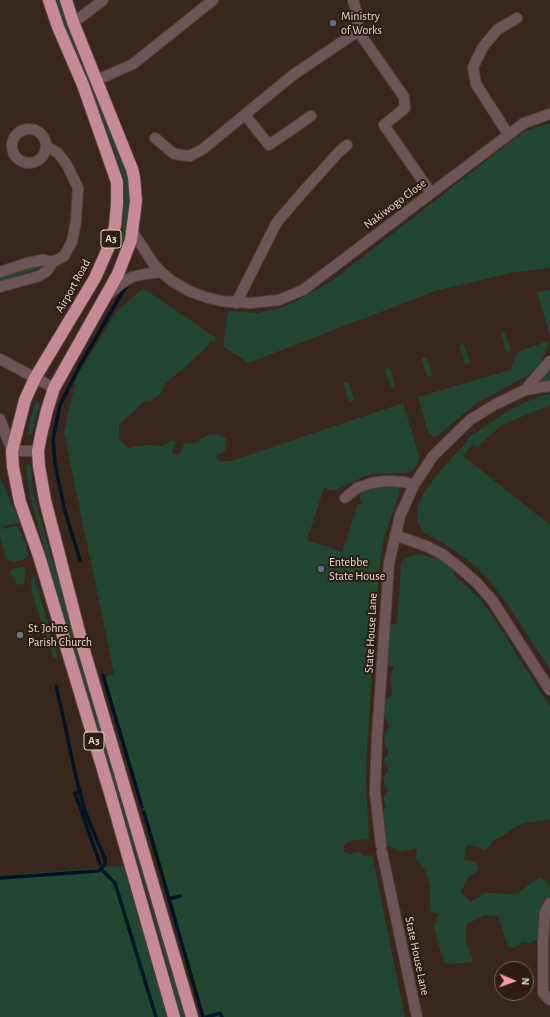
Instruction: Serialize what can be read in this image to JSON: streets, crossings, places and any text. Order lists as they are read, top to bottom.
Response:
{
  "streets": {
    "highway": ["A3", "Airport Road"],
    "street": ["Nakiwogo Close", "State House Lane"]
  },
  "crossings": [
    ["Nakiwogo Close", "A3"]
  ],
  "places": ["Ministry of Works", "Entebbe State House", "St. Johns Parish Church"],
  "north": "right"
}
